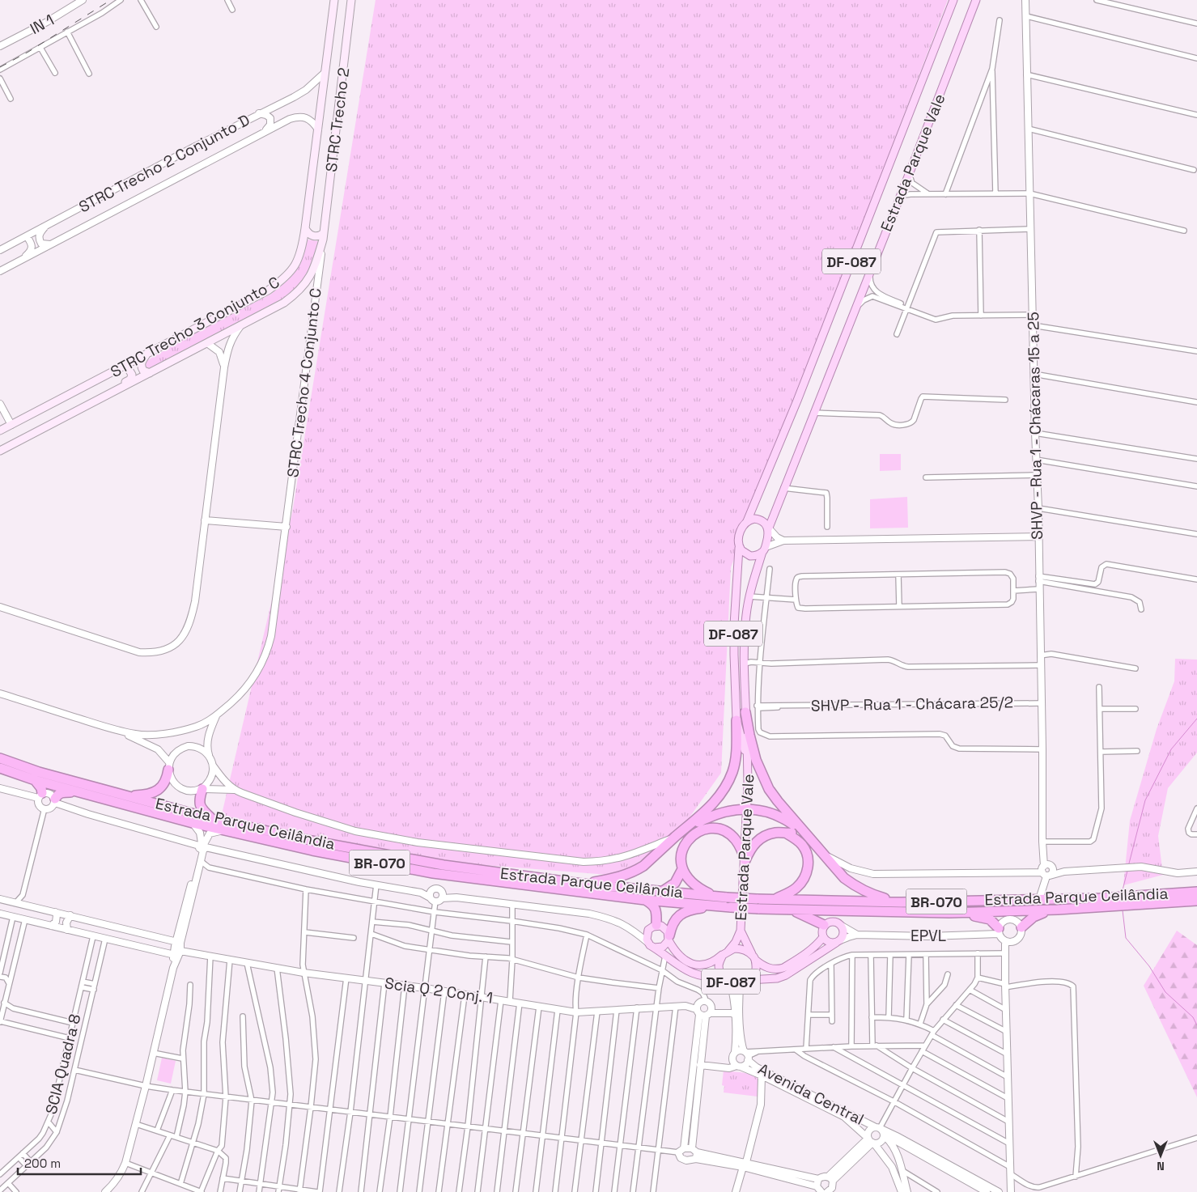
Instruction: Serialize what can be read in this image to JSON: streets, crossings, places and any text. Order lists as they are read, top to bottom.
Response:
{
  "streets": {
    "highway": ["Estrada Parque Ceilândia", "BR-070"],
    "main road": [
      "STRC Trecho 2",
      "Estrada Parque Vale",
      "DF-087",
      "STRC Trecho 3 Conjunto C",
      "EPVL"
    ],
    "street": [
      "IN 1",
      "STRC Trecho 2 Conjunto D",
      "STRC Trecho 4 Conjunto C",
      "SHVP - Rua 1 - Chácaras 15 a 25",
      "SHVP - Rua 1 - Chácara 25/2",
      "Scia Q 2 Conj. 1",
      "SCIA Quadra 8",
      "Avenida Central"
    ]
  },
  "crossings": [
    ["STRC Trecho 2", "STRC Trecho 2 Conjunto D"],
    ["STRC Trecho 2", "STRC Trecho 3 Conjunto C"],
    ["STRC Trecho 2", "STRC Trecho 4 Conjunto C"],
    ["Estrada Parque Vale", "DF-087"],
    ["Estrada Parque Vale", "EPVL"],
    ["DF-087", "EPVL"],
    ["STRC Trecho 3 Conjunto C", "STRC Trecho 4 Conjunto C"],
    ["SHVP - Rua 1 - Chácaras 15 a 25", "SHVP - Rua 1 - Chácara 25/2"],
    ["Scia Q 2 Conj. 1", "SCIA Quadra 8"]
  ],
  "scale_bar": "200 m",
  "north": "bottom"
}
